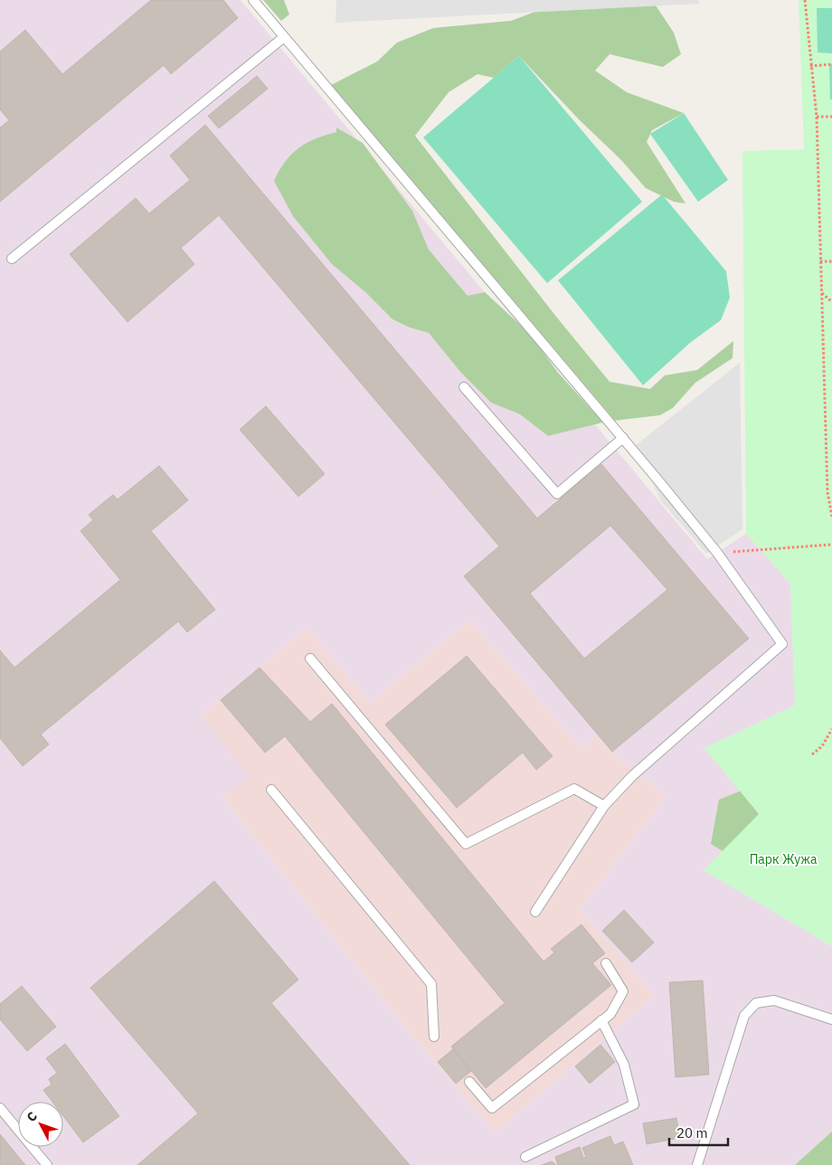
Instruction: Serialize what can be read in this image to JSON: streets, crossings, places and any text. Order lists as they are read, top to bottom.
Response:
{
  "parks": ["Парк Жужа"],
  "scale_bar": "20 m",
  "north": "top left"
}
